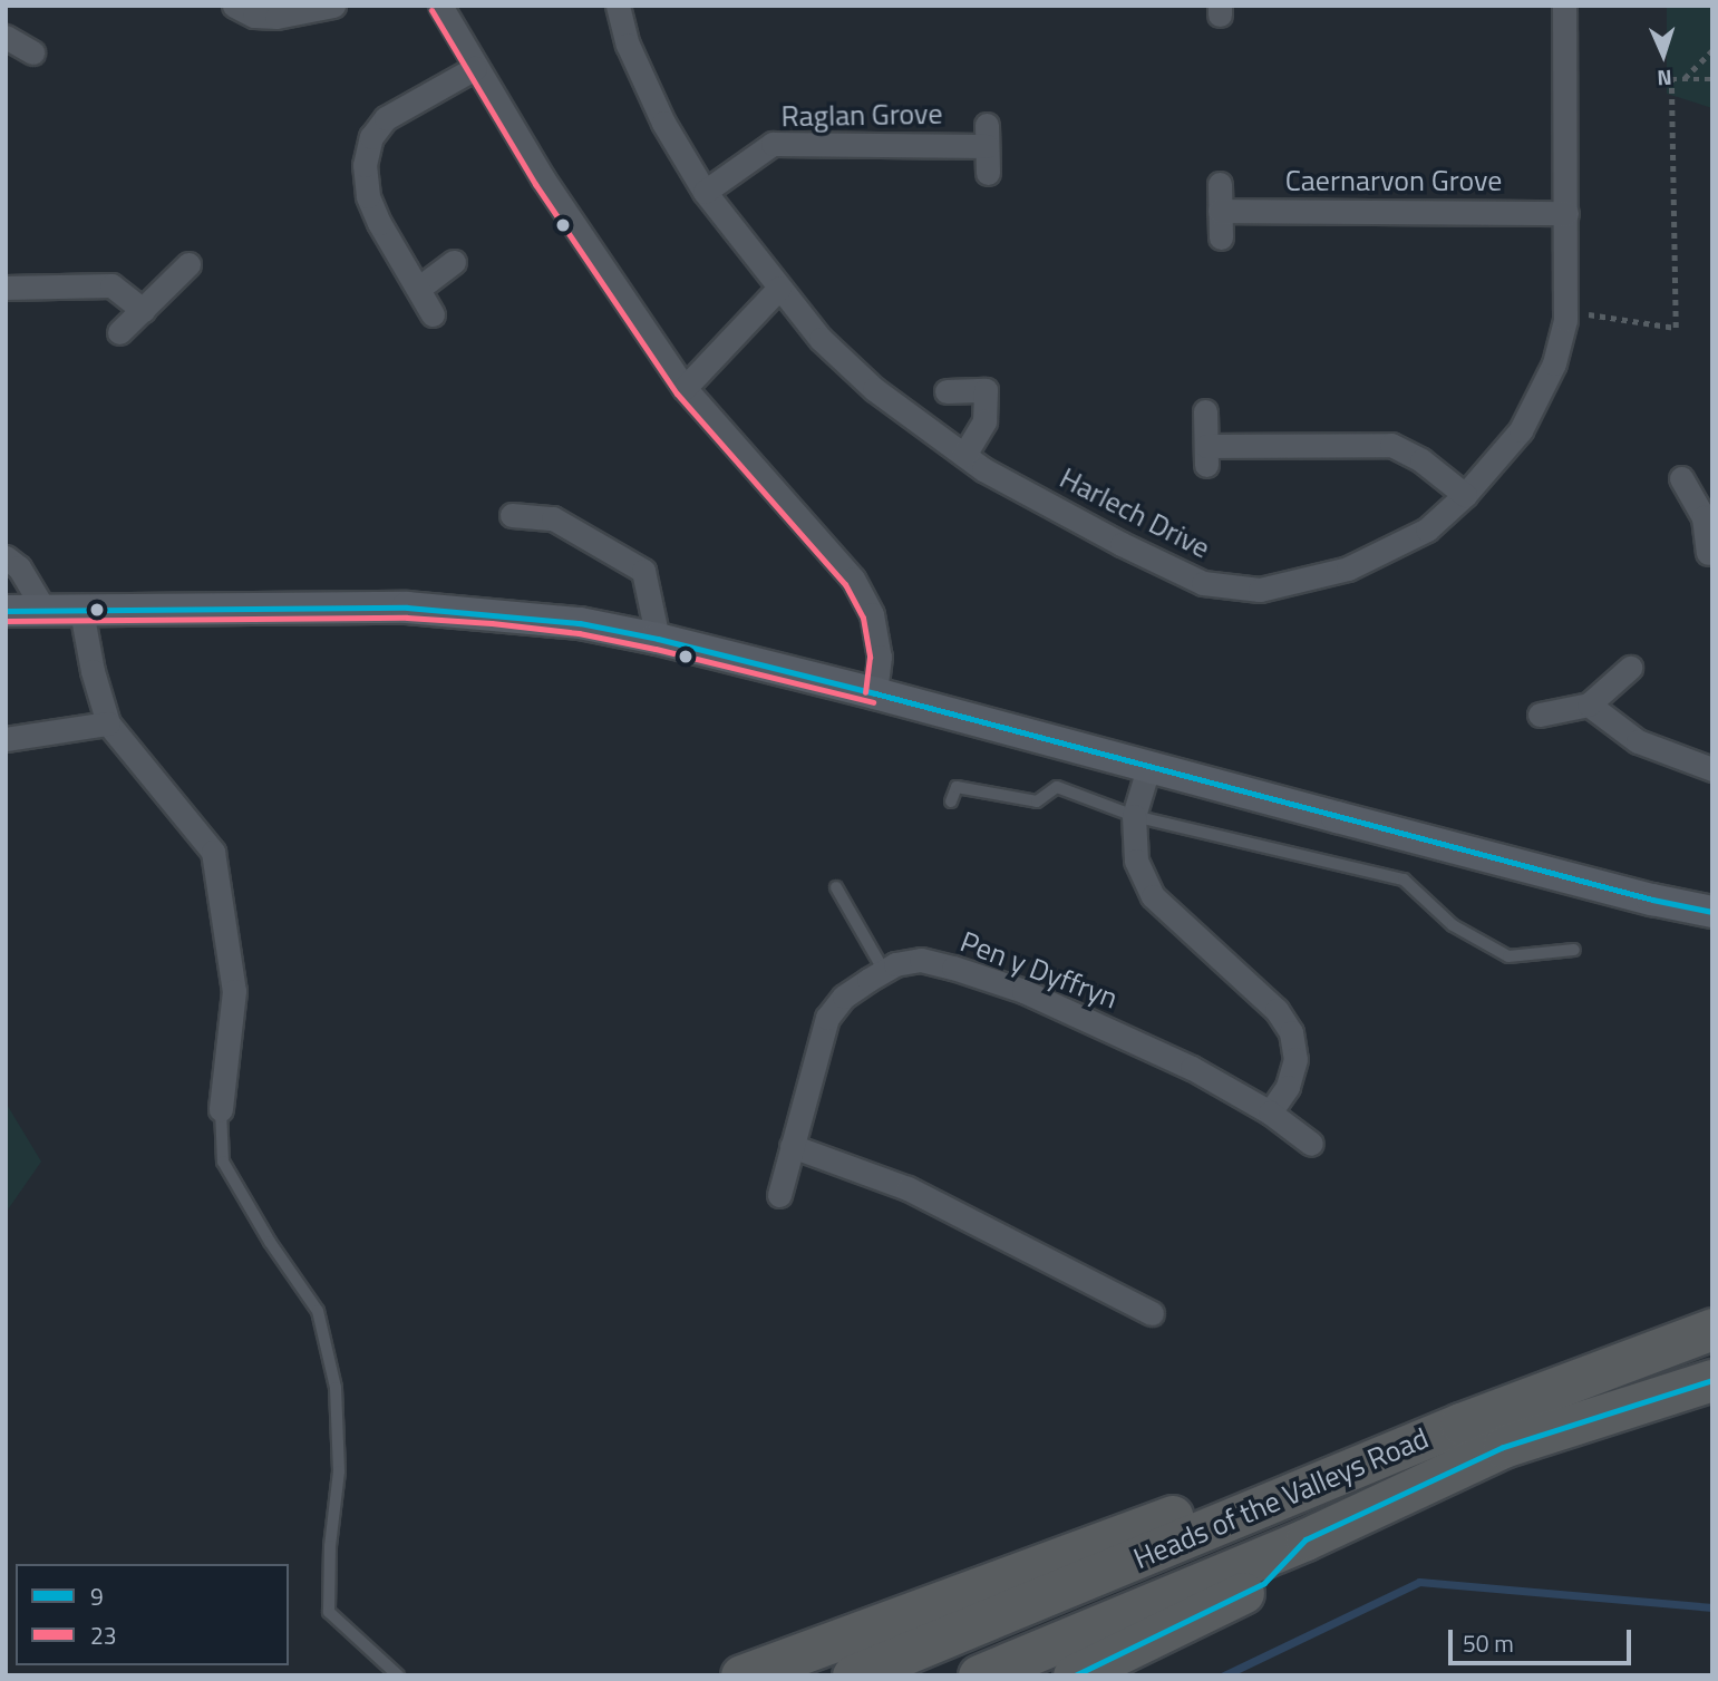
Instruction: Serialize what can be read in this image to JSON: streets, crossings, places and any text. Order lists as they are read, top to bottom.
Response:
{
  "streets": {
    "highway": ["Heads of the Valleys Road"],
    "street": [
      "Raglan Grove",
      "Caernarvon Grove",
      "Harlech Drive",
      "Pen y Dyffryn"
    ]
  },
  "crossings": [
    ["Raglan Grove", "Harlech Drive"],
    ["Caernarvon Grove", "Harlech Drive"]
  ],
  "lines": ["transit line 23", "transit line 9"],
  "legend": ["9", "23"],
  "scale_bar": "50 m",
  "north": "bottom"
}
